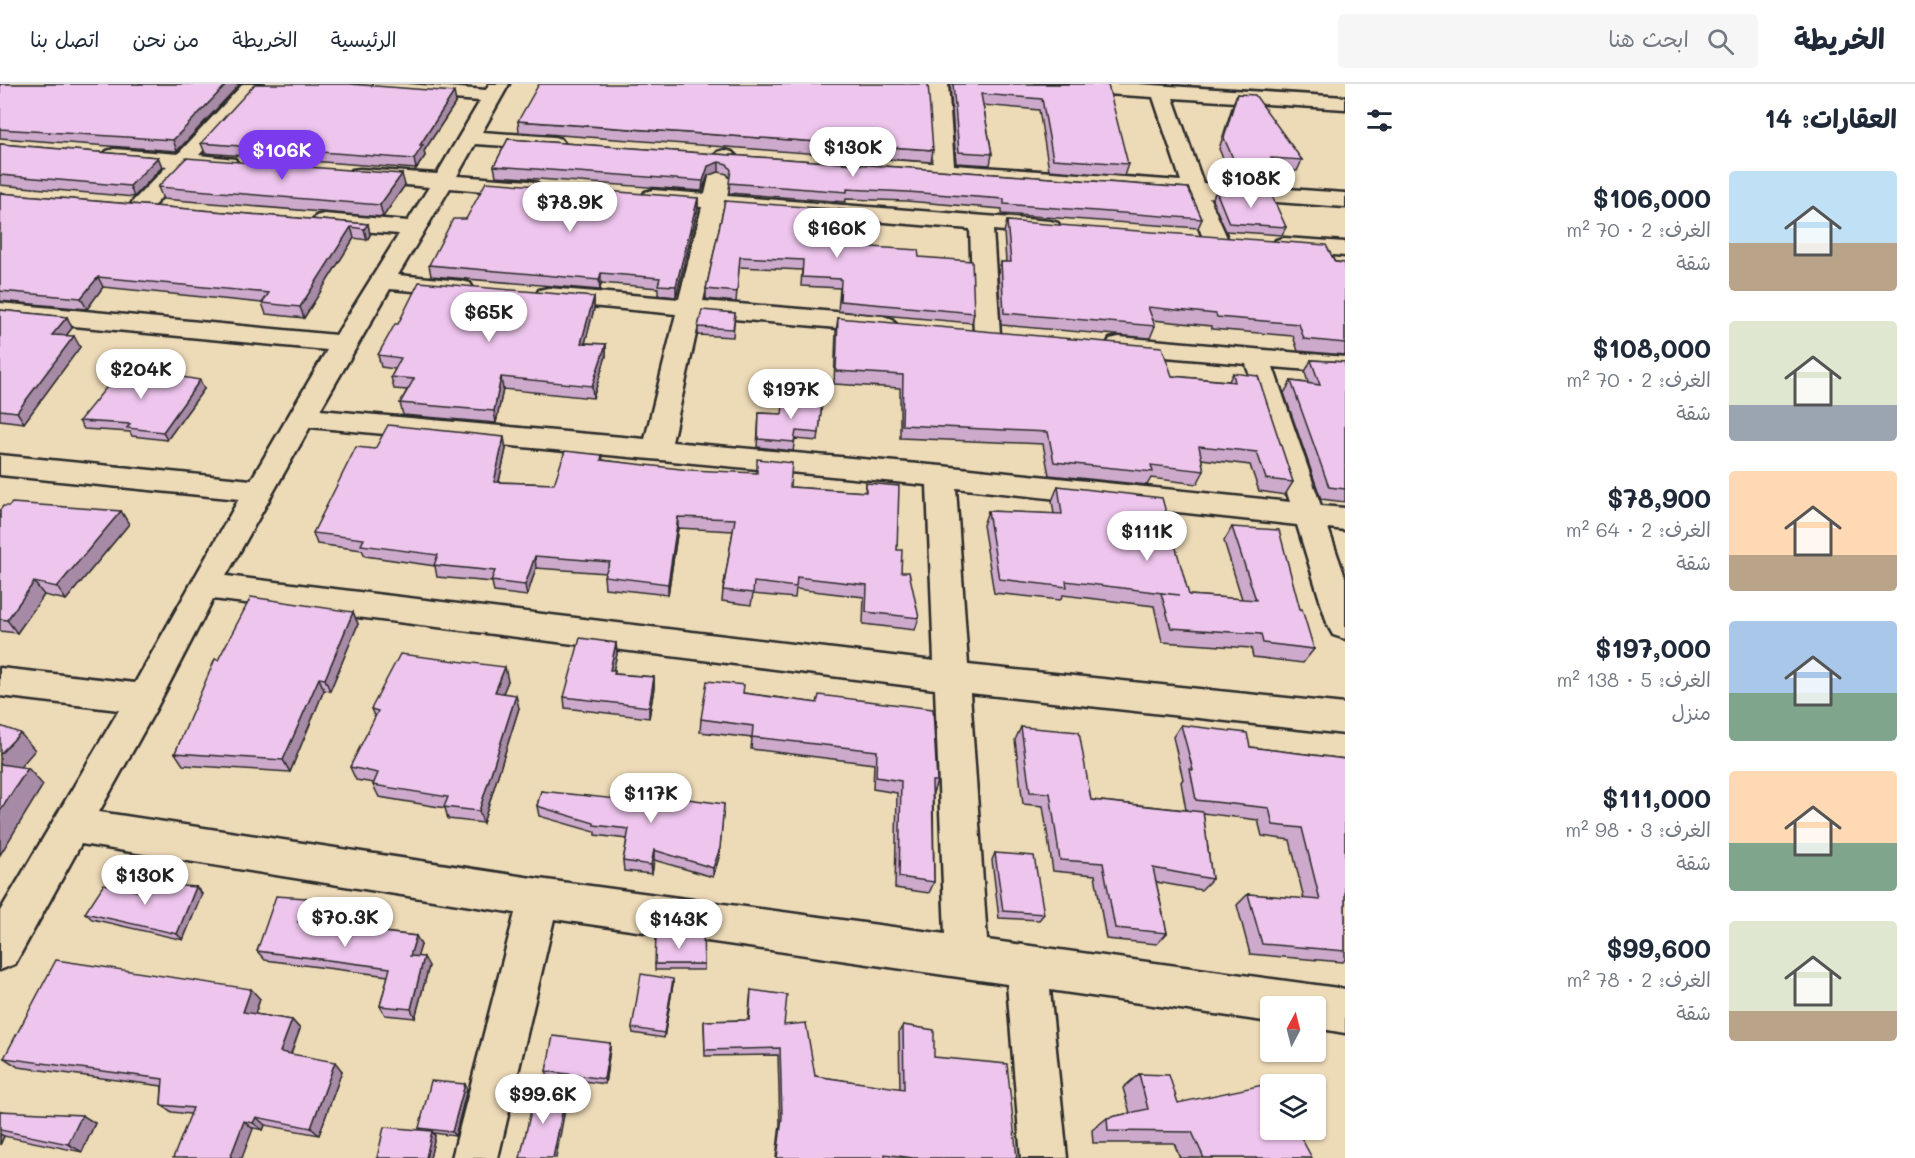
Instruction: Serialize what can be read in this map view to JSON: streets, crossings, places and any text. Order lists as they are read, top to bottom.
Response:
{
  "north": "top",
  "page": {
    "header": "الخريطة",
    "search": "ابحث هنا",
    "nav": [
      "الرئيسية",
      "الخريطة",
      "من نحن",
      "اتصل بنا"
    ],
    "heading": "العقارات: 14",
    "price": [
      "$130K",
      "$106K",
      "$108K",
      "$78.9K",
      "$160K",
      "$65K",
      "$204K",
      "$197K",
      "$111K",
      "$117K",
      "$130K",
      "$70.3K",
      "$143K",
      "$99.6K"
    ],
    "list": [
      {
        "name": "$106,000",
        "note": "الغرف: 2 · 70 m² · شقة"
      },
      {
        "name": "$108,000",
        "note": "الغرف: 2 · 70 m² · شقة"
      },
      {
        "name": "$78,900",
        "note": "الغرف: 2 · 64 m² · شقة"
      },
      {
        "name": "$197,000",
        "note": "الغرف: 5 · 138 m² · منزل"
      },
      {
        "name": "$111,000",
        "note": "الغرف: 3 · 98 m² · شقة"
      },
      {
        "name": "$99,600",
        "note": "الغرف: 2 · 78 m² · شقة"
      }
    ]
  }
}
